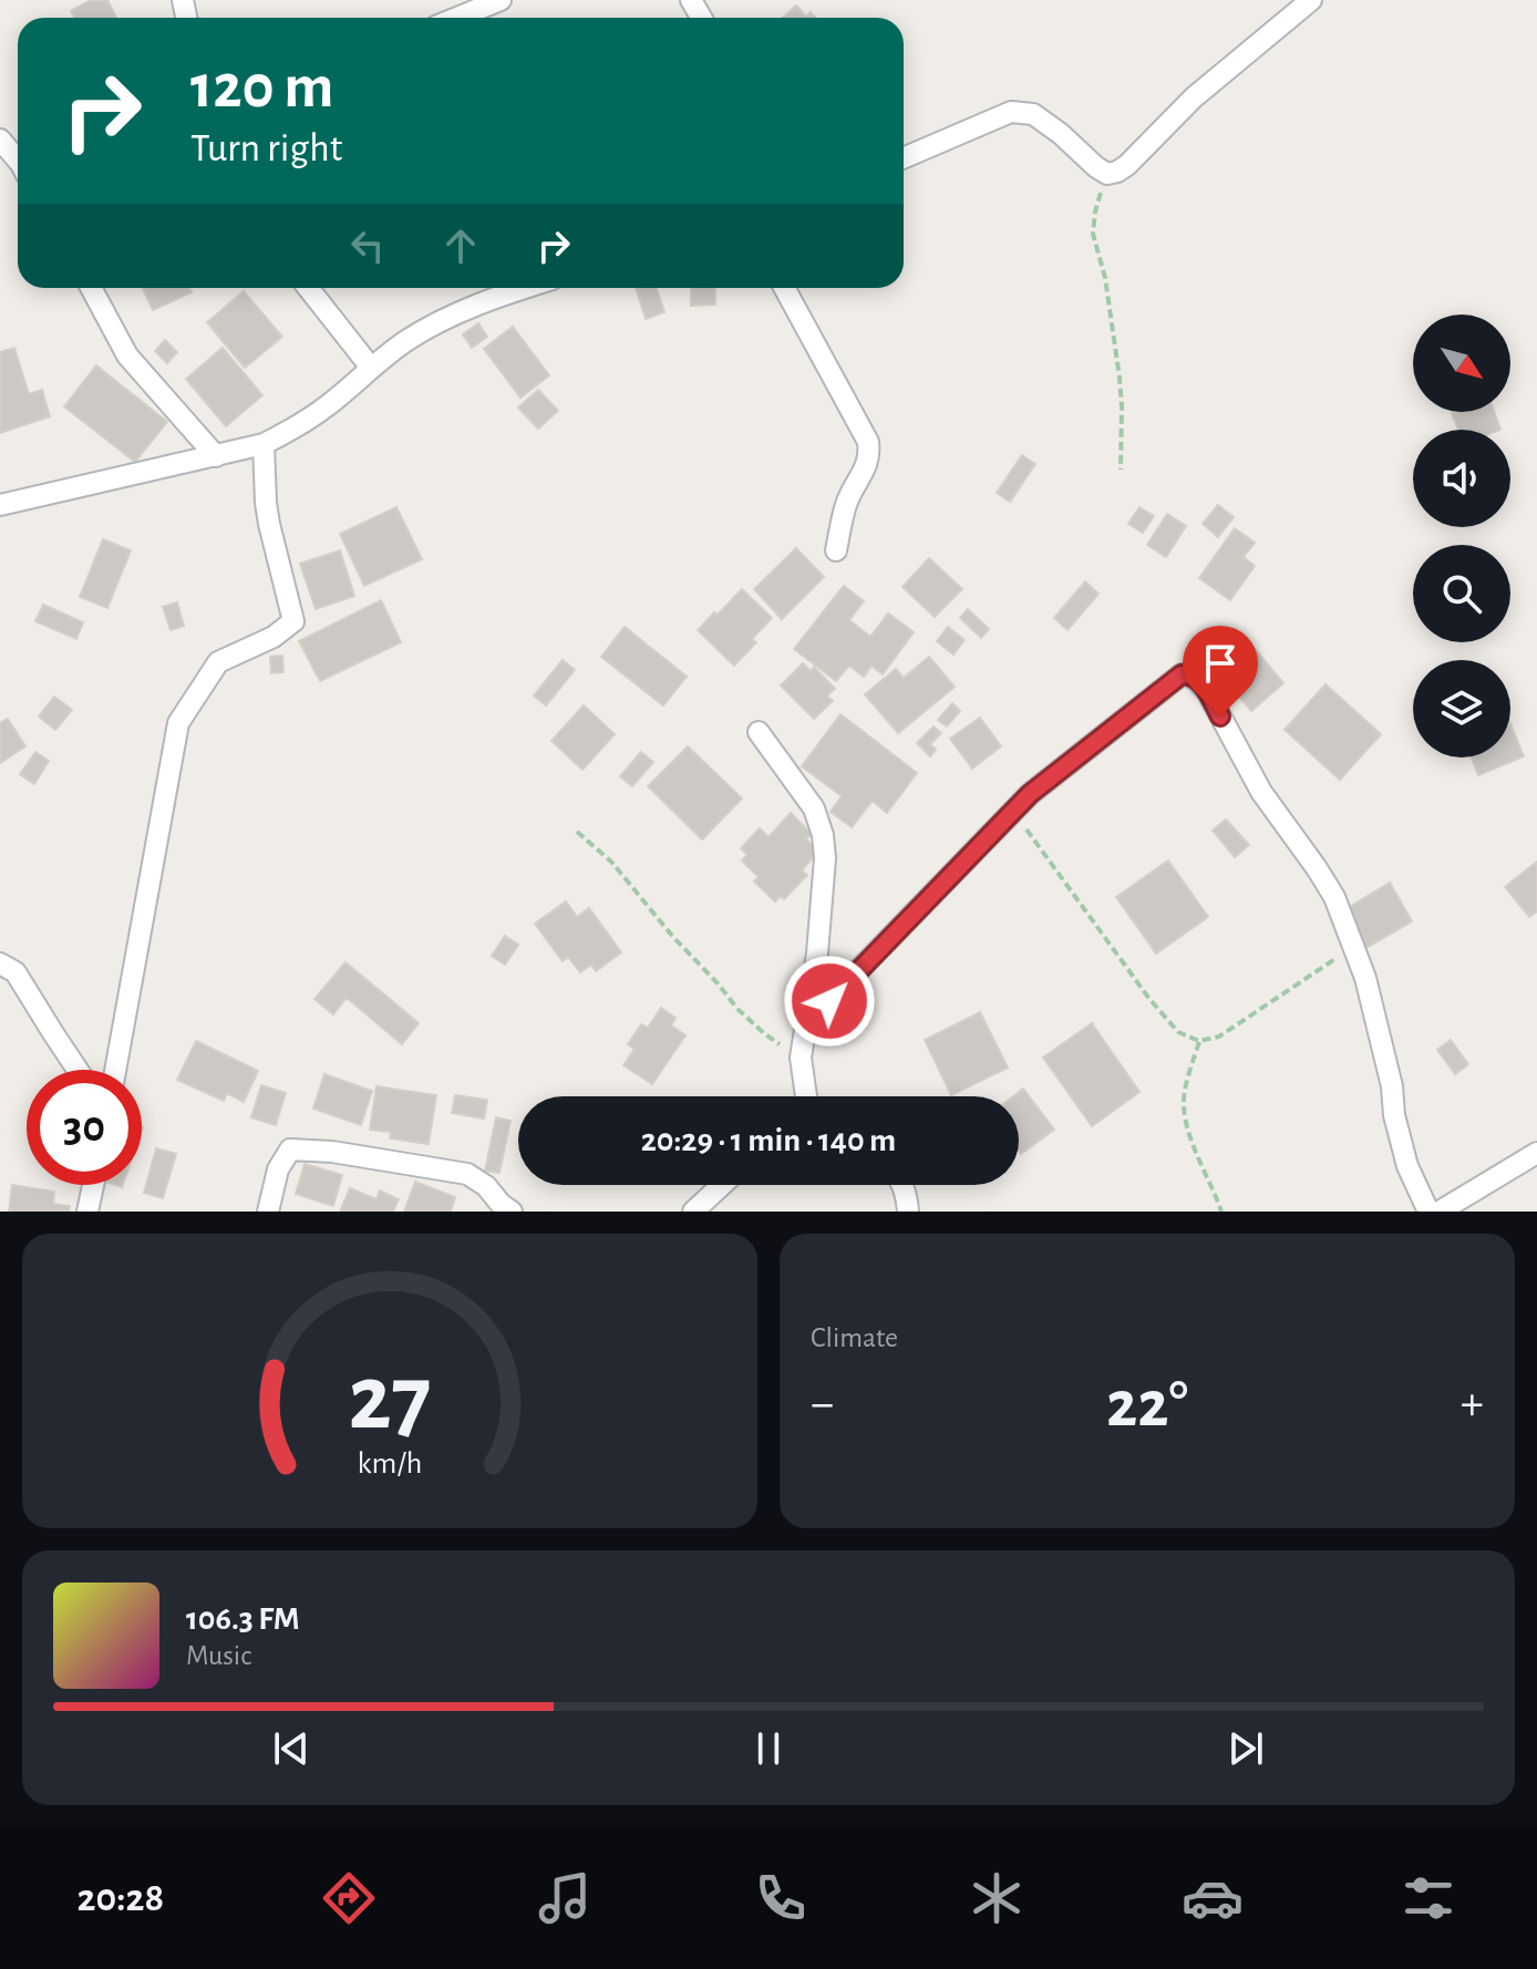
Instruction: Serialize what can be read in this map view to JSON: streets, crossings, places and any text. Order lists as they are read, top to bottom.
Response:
{
  "north": "bottom right",
  "page": {
    "turn": ["120 m", "Turn right"],
    "limit": "30",
    "trip": "20:29 · 1 min · 140 m",
    "tile": "Climate",
    "heat": ["−", "22°", "+"],
    "song": ["106.3 FM", "Music"],
    "tabs": "20:28",
    "gauge": ["27", "km/h"]
  }
}
